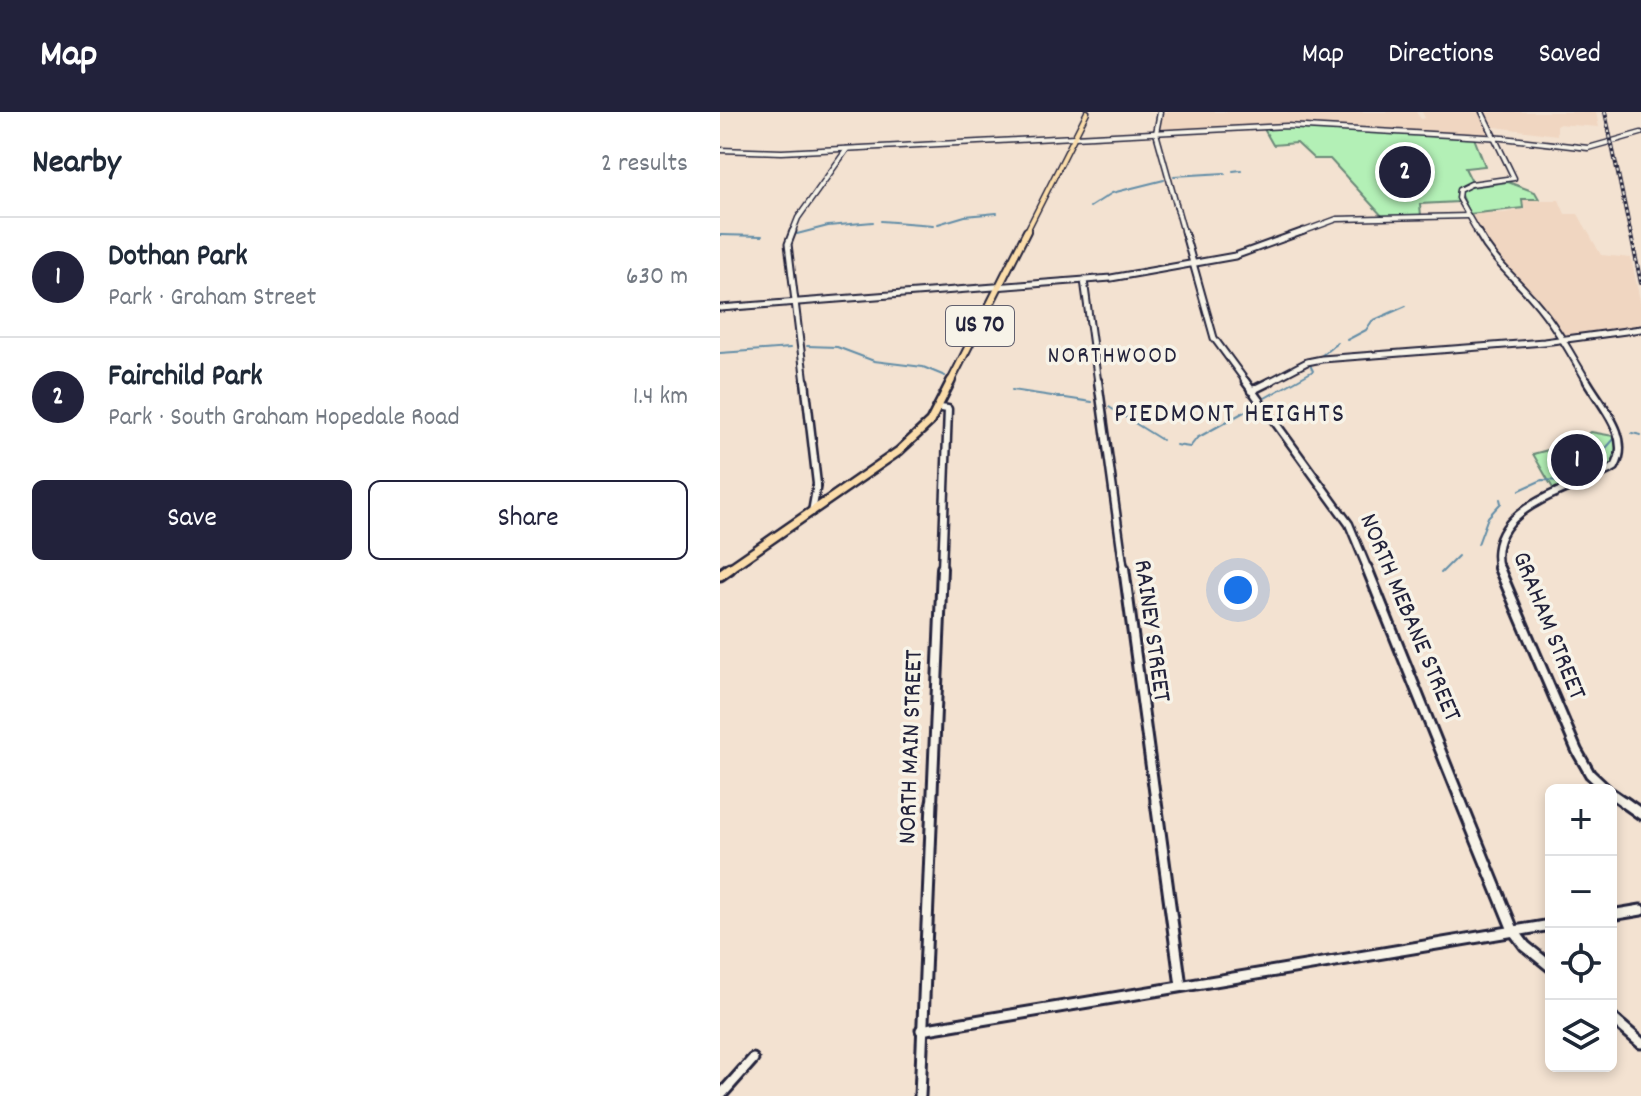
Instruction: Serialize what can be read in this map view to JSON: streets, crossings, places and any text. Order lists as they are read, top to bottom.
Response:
{
  "streets": {
    "main road": ["US 70"],
    "street": [
      "NORTH MEBANE STREET",
      "GRAHAM STREET",
      "RAINEY STREET",
      "NORTH MAIN STREET"
    ]
  },
  "crossings": [
    ["US 70", "NORTH MAIN STREET"]
  ],
  "districts": ["NORTHWOOD", "PIEDMONT HEIGHTS"],
  "page": {
    "header": "Map",
    "nav": ["Map", "Directions", "Saved"],
    "heading": ["Nearby", "2 results"],
    "pins": ["2", "1"],
    "list": [
      {
        "mark": "1",
        "name": "Dothan Park",
        "note": "Park · Graham Street",
        "value": "630 m"
      },
      {
        "mark": "2",
        "name": "Fairchild Park",
        "note": "Park · South Graham Hopedale Road",
        "value": "1.4 km"
      }
    ],
    "buttons": ["Save", "Share"],
    "map_buttons": ["+", "−"]
  }
}
